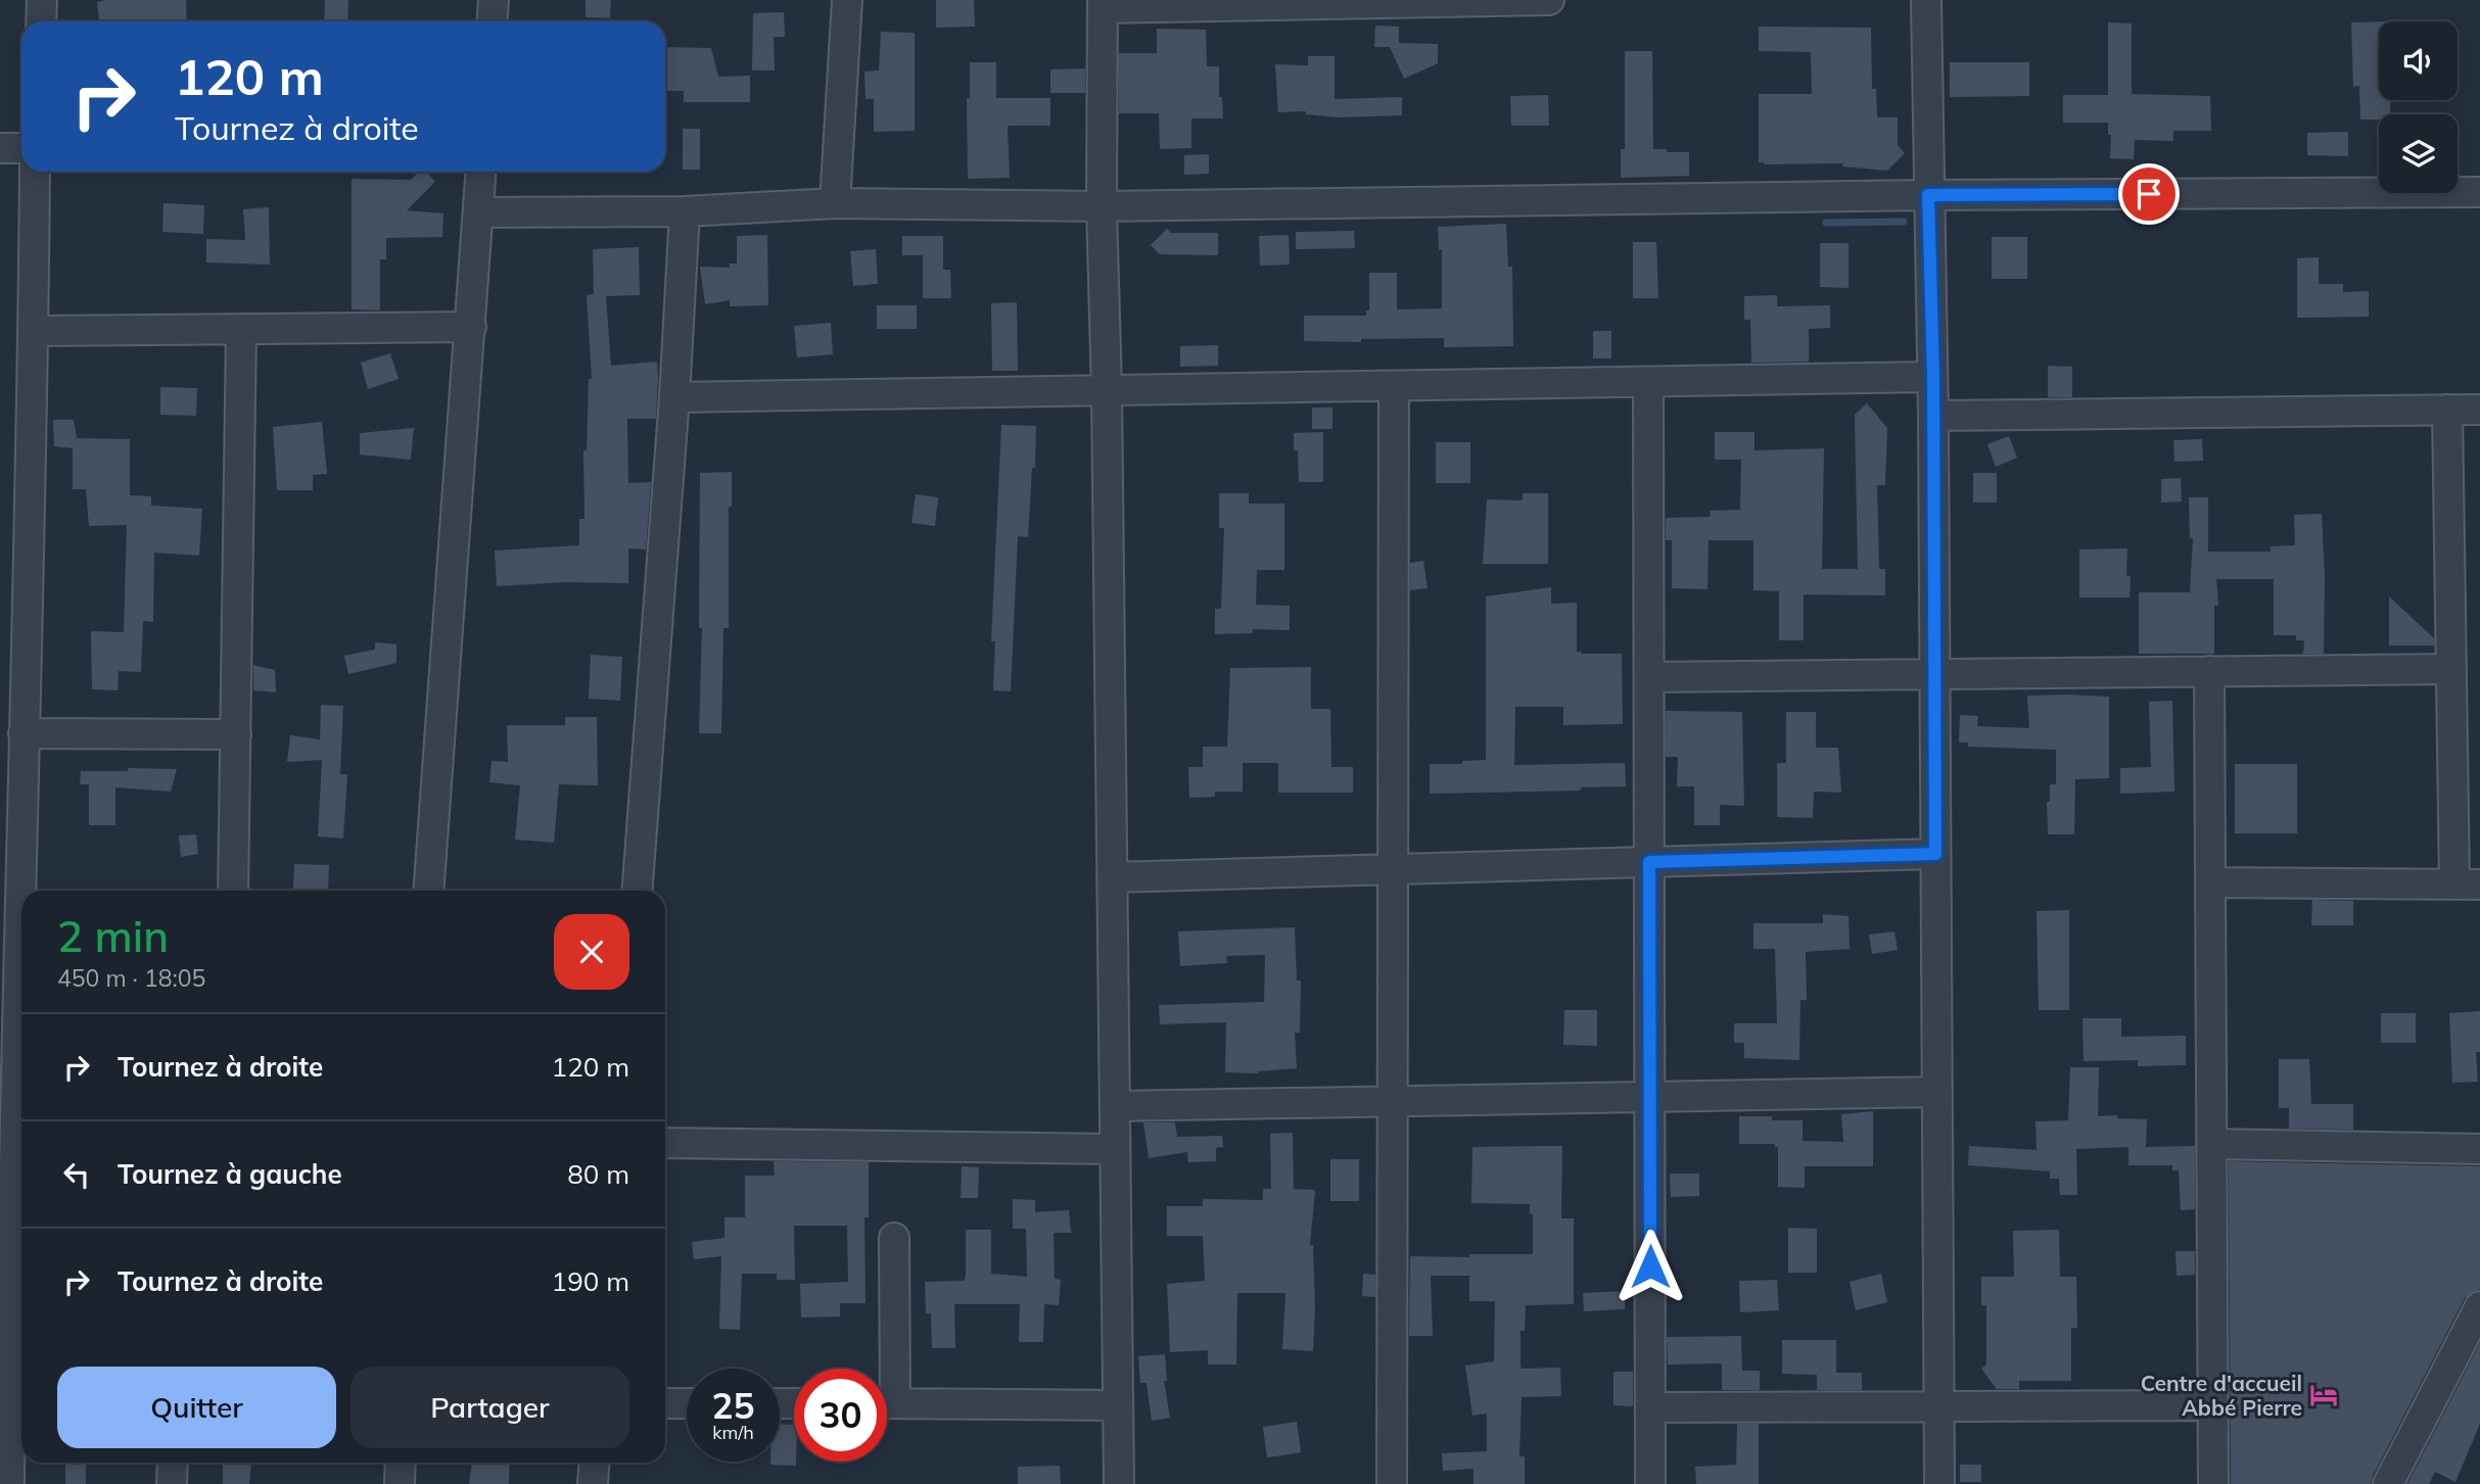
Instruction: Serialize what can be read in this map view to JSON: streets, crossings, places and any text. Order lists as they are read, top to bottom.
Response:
{
  "places": {
    "hotel": ["Centre d'accueil Abbé Pierre"]
  },
  "page": {
    "turn": ["120 m", "Tournez à droite"],
    "heading": ["2 min", "450 m · 18:05"],
    "list": [
      {
        "name": "Tournez à droite",
        "value": "120 m"
      },
      {
        "name": "Tournez à gauche",
        "value": "80 m"
      },
      {
        "name": "Tournez à droite",
        "value": "190 m"
      }
    ],
    "buttons": ["Quitter", "Partager"],
    "speed": "25 km/h",
    "limit": "30"
  }
}
